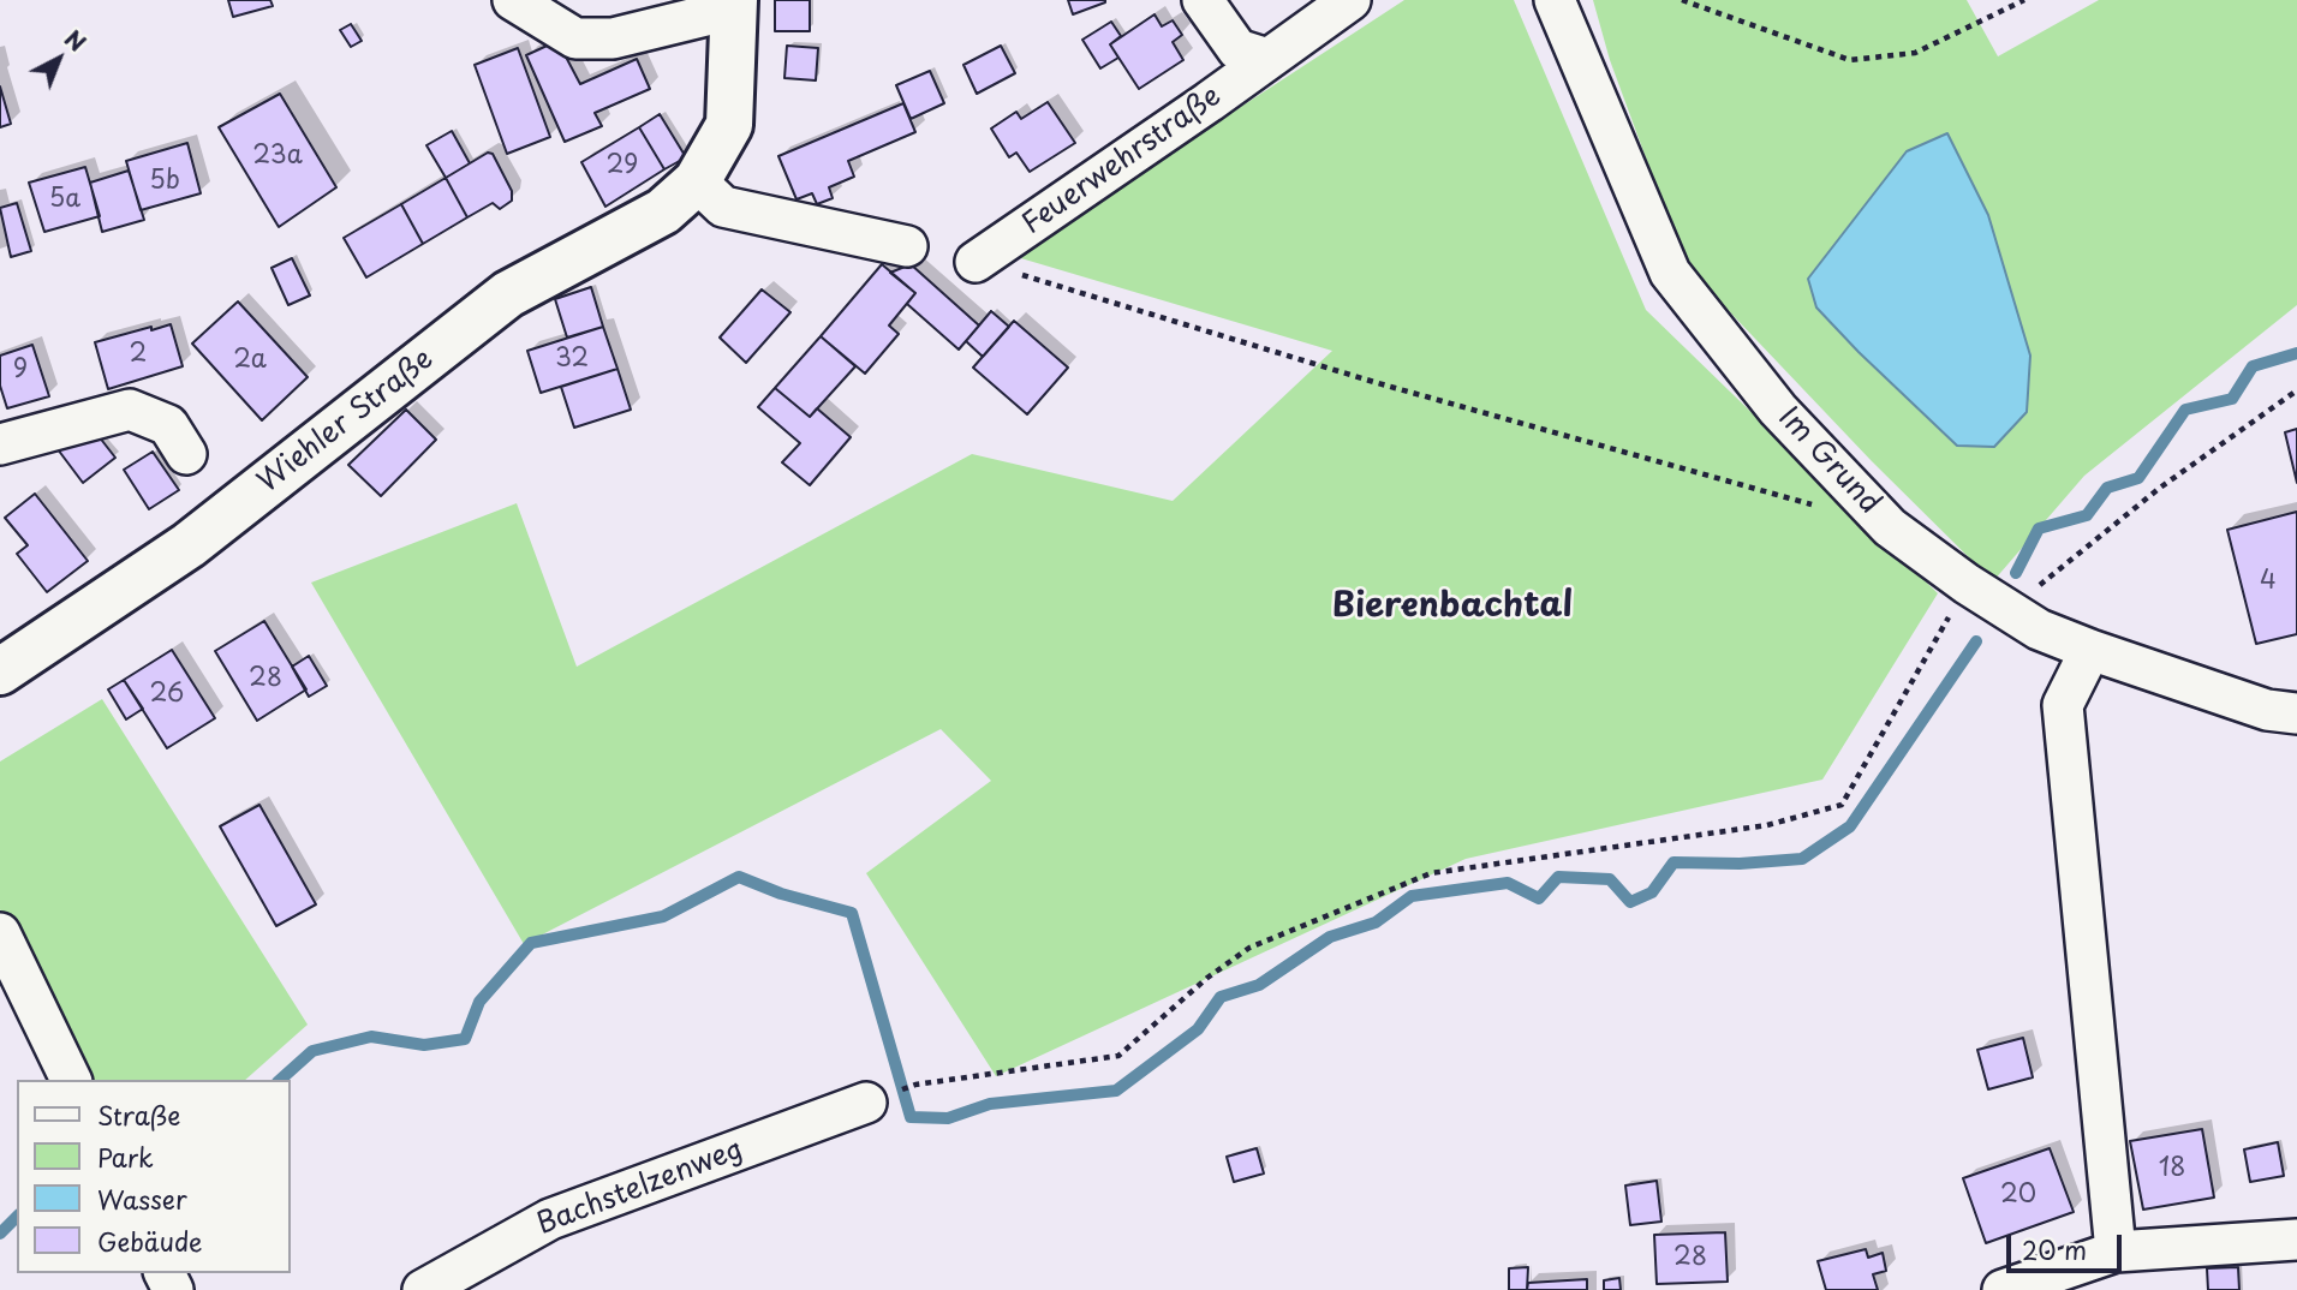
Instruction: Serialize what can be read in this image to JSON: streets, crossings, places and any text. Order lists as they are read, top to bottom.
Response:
{
  "streets": {
    "main road": ["Wiehler Straße"],
    "street": ["Feuerwehrstraße", "Im Grund", "Bachstelzenweg"]
  },
  "districts": ["Bierenbachtal"],
  "house_numbers": [
    "23a",
    "29",
    "5b",
    "5a",
    "2",
    "32",
    "2a",
    "9",
    "4",
    "28",
    "26",
    "18",
    "20",
    "28"
  ],
  "legend": [
    "Straße",
    "Park",
    "Wasser",
    "Gebäude"
  ],
  "scale_bar": "20 m",
  "north": "top right"
}
